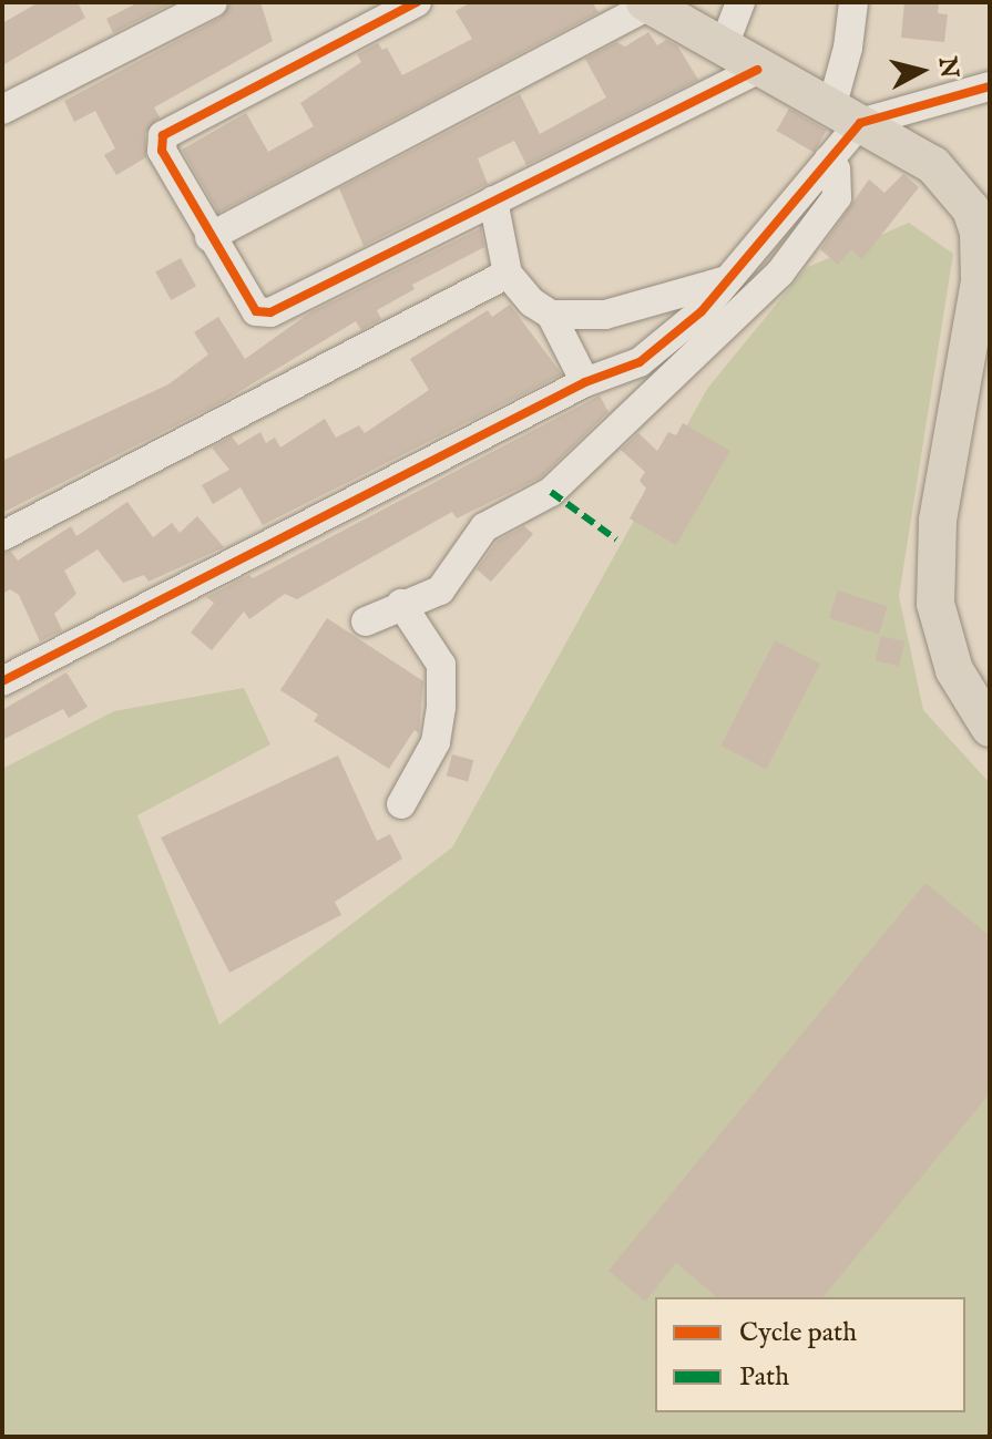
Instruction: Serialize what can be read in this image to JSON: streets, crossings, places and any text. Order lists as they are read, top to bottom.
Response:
{
  "legend": ["Cycle path", "Path"],
  "north": "right"
}
